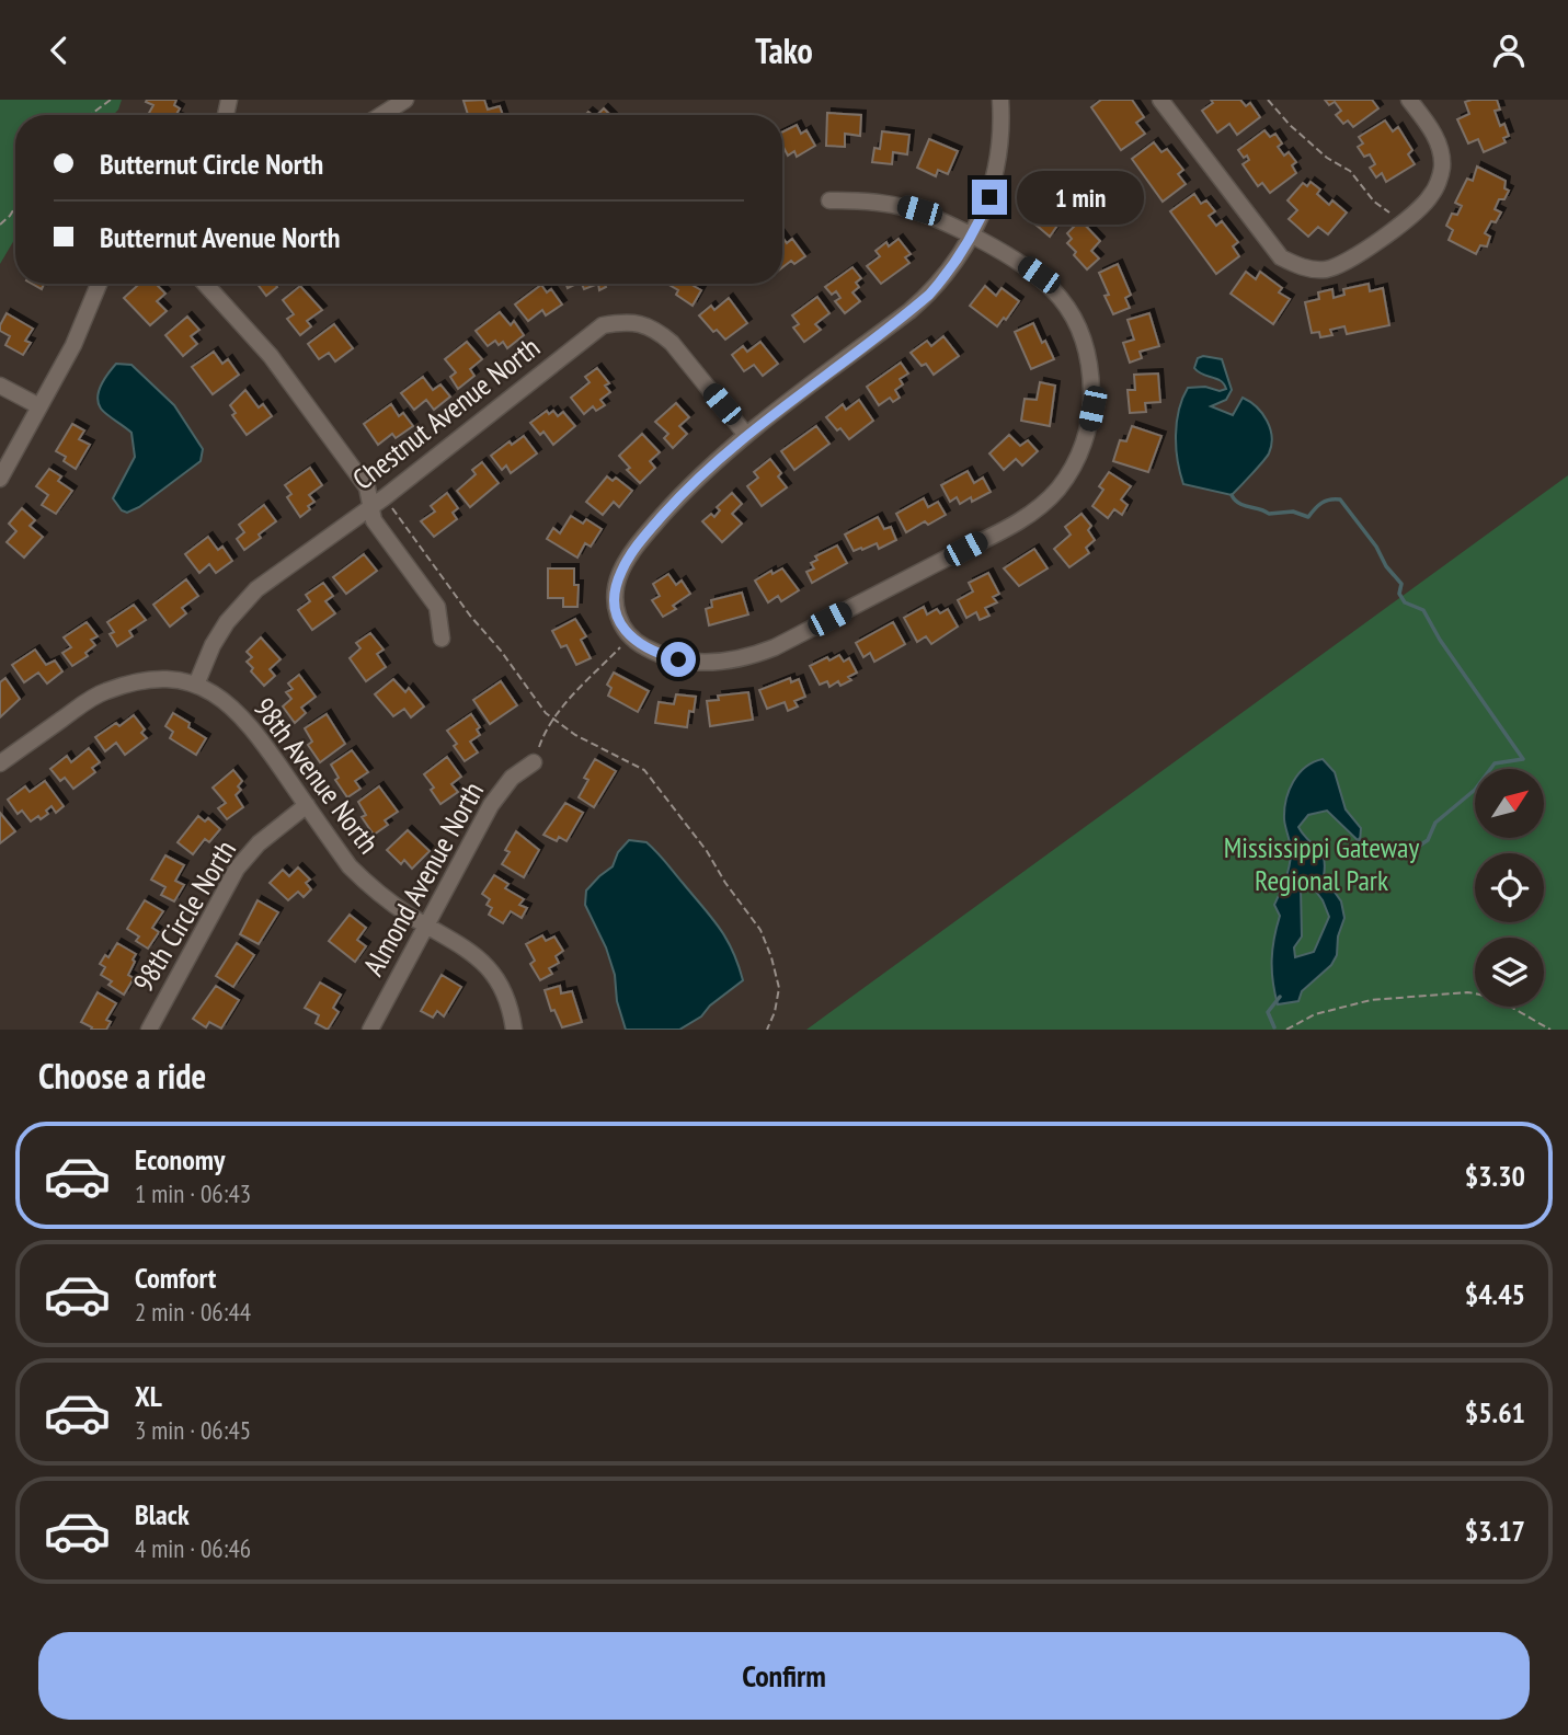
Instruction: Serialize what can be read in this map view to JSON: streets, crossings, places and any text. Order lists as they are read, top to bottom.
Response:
{
  "streets": {
    "street": [
      "Chestnut Avenue North",
      "98th Avenue North",
      "Almond Avenue North",
      "98th Circle North"
    ]
  },
  "crossings": [
    ["Chestnut Avenue North", "98th Avenue North"],
    ["98th Avenue North", "Almond Avenue North"],
    ["98th Avenue North", "98th Circle North"]
  ],
  "parks": ["Mississippi Gateway Regional Park"],
  "north": "top right",
  "page": {
    "header": "Tako",
    "banner": ["Butternut Circle North", "Butternut Avenue North"],
    "bubble": "1 min",
    "heading": "Choose a ride",
    "list": [
      {
        "name": "Economy",
        "note": "1 min · 06:43",
        "value": "$3.30"
      },
      {
        "name": "Comfort",
        "note": "2 min · 06:44",
        "value": "$4.45"
      },
      {
        "name": "XL",
        "note": "3 min · 06:45",
        "value": "$5.61"
      },
      {
        "name": "Black",
        "note": "4 min · 06:46",
        "value": "$3.17"
      }
    ],
    "buttons": "Confirm"
  }
}
